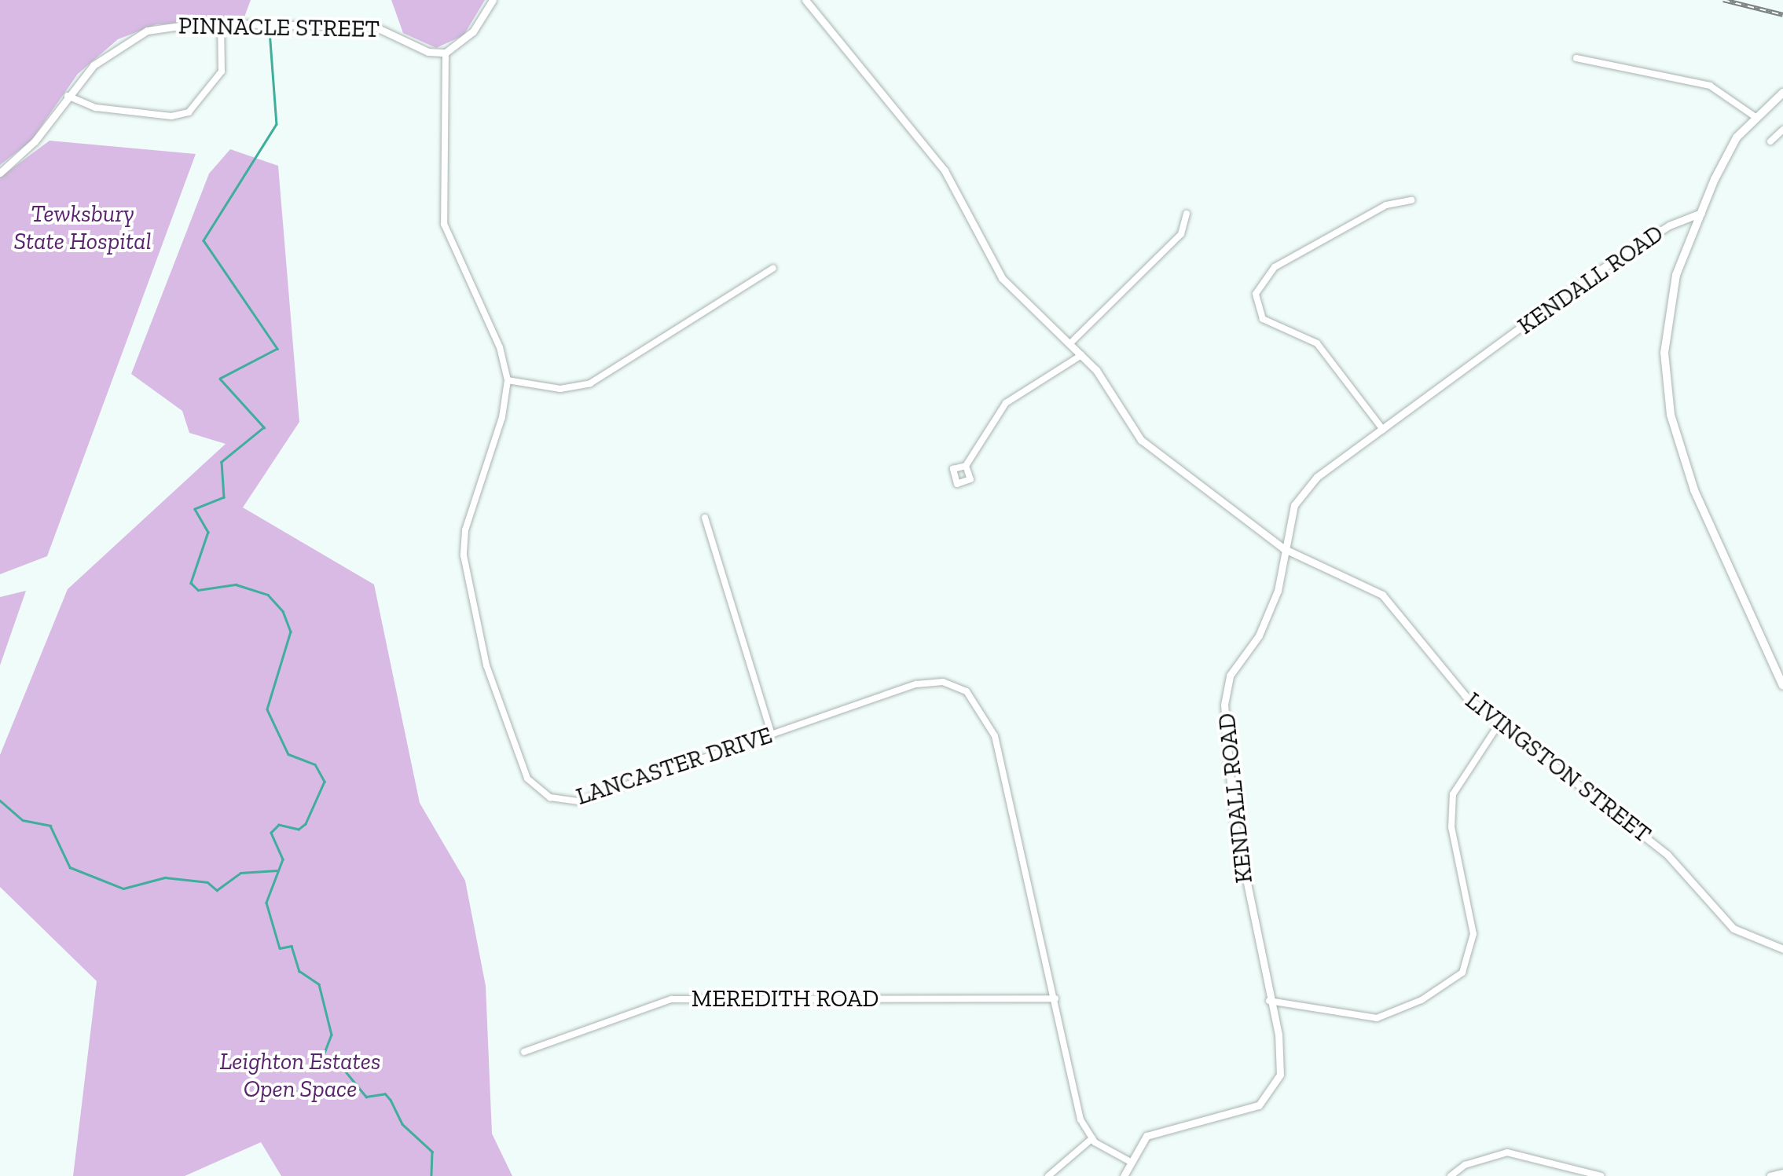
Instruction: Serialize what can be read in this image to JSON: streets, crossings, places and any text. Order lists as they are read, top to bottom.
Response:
{
  "streets": {
    "street": [
      "PINNACLE STREET",
      "KENDALL ROAD",
      "LANCASTER DRIVE",
      "LIVINGSTON STREET",
      "MEREDITH ROAD"
    ]
  },
  "crossings": [
    ["PINNACLE STREET", "LANCASTER DRIVE"],
    ["KENDALL ROAD", "LIVINGSTON STREET"],
    ["LANCASTER DRIVE", "MEREDITH ROAD"]
  ],
  "parks": ["Tewksbury State Hospital", "Leighton Estates Open Space"]
}
